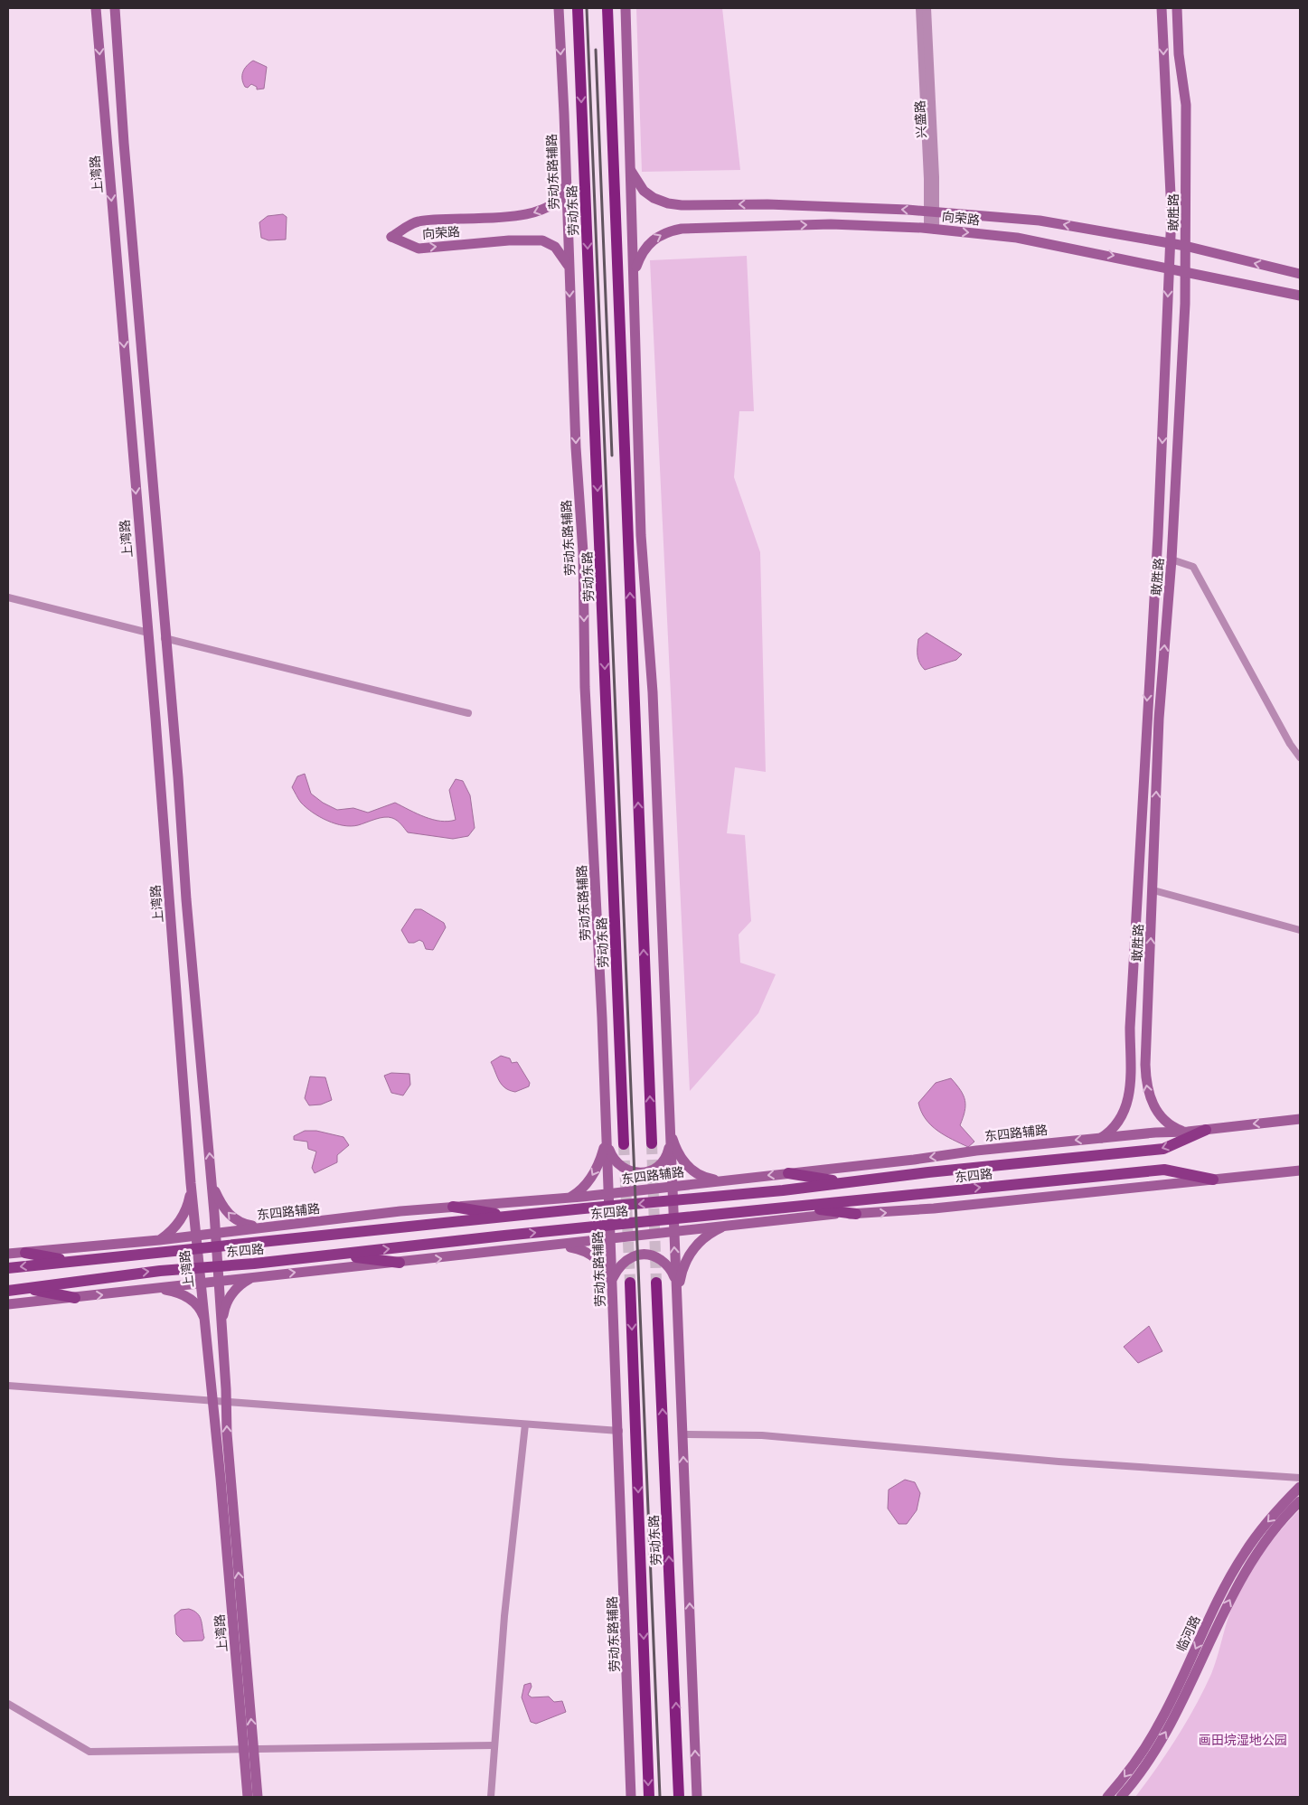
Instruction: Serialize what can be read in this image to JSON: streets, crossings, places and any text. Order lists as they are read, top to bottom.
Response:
{
  "streets": {
    "highway": ["劳动东路"],
    "main road": [
      "劳动东路辅路",
      "上湾路",
      "敢胜路",
      "向荣路",
      "东四路辅路",
      "东四路",
      "临河路"
    ],
    "street": ["兴盛路"]
  },
  "crossings": [
    ["兴盛路", "向荣路"],
    ["劳动东路辅路", "向荣路"],
    ["劳动东路辅路", "东四路辅路"],
    ["劳动东路辅路", "东四路"],
    ["上湾路", "东四路辅路"],
    ["上湾路", "东四路"],
    ["敢胜路", "向荣路"],
    ["敢胜路", "东四路辅路"],
    ["东四路辅路", "东四路"]
  ],
  "parks": ["画田垸湿地公园"]
}
